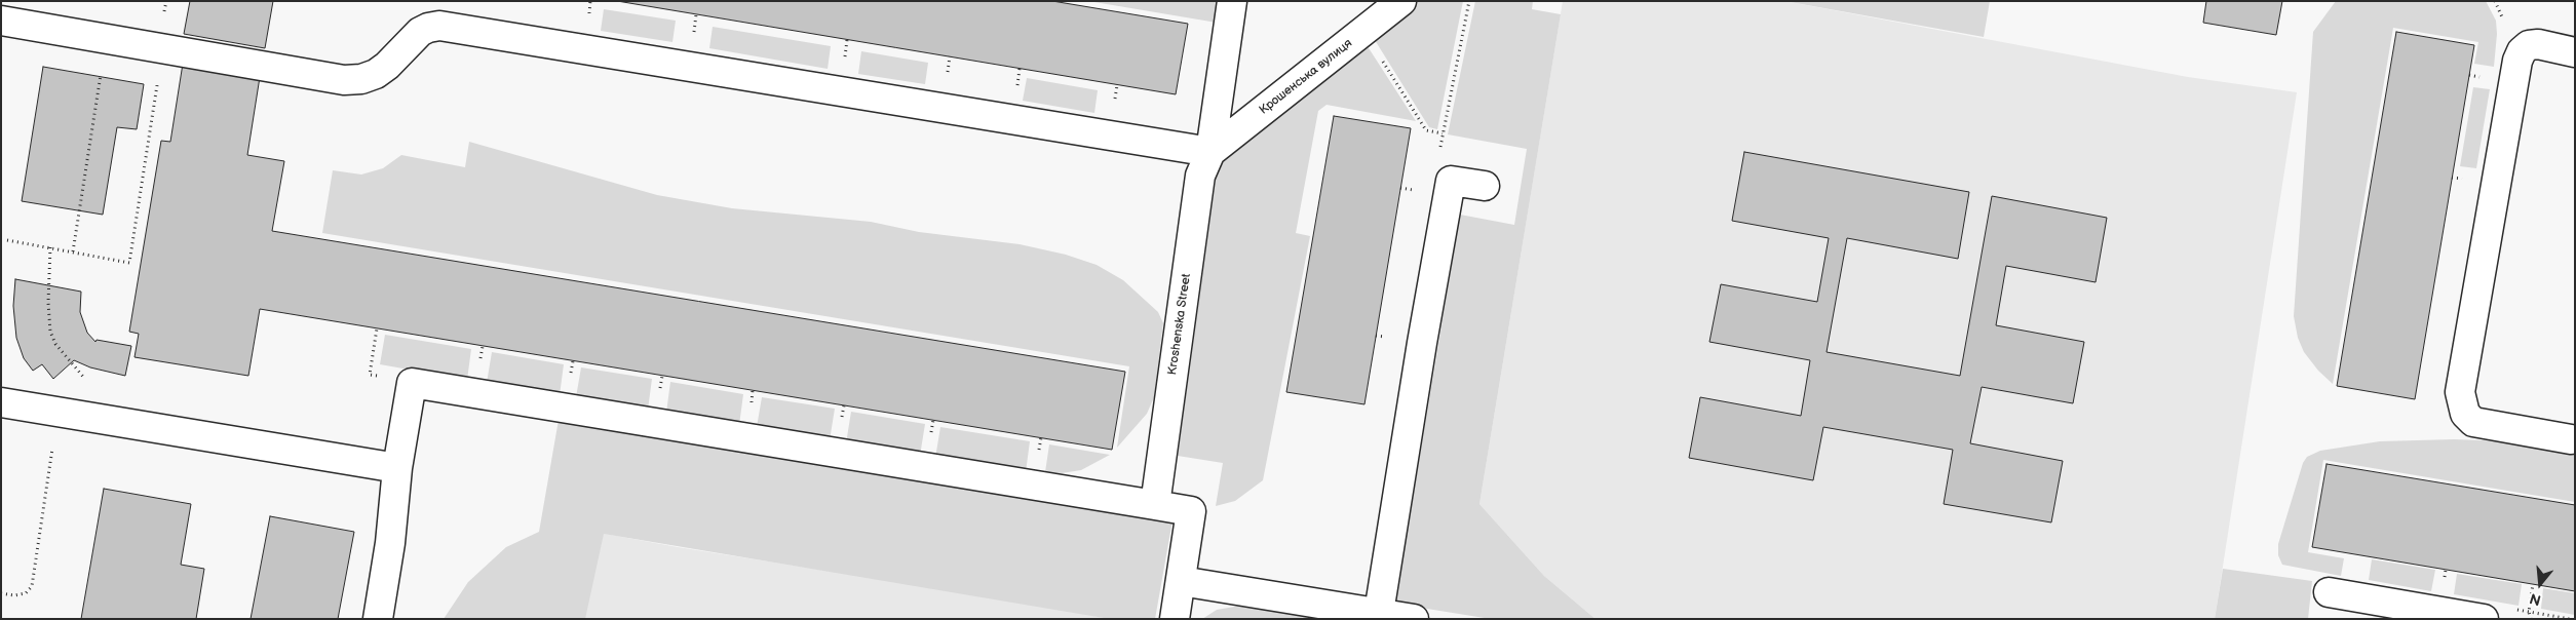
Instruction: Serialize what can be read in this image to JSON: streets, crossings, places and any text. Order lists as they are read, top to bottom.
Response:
{
  "streets": {
    "street": ["Крошенська вулиця", "Kroshenska Street"]
  },
  "crossings": [
    ["Крошенська вулиця", "Kroshenska Street"]
  ],
  "north": "bottom"
}
